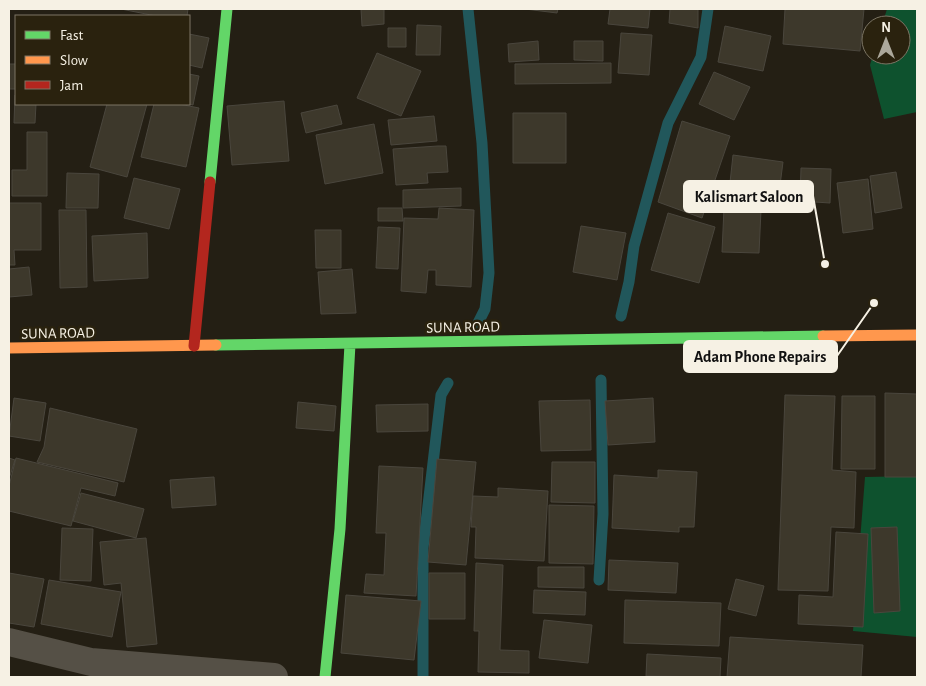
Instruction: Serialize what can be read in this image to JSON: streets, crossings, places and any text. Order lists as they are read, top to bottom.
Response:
{
  "streets": {
    "street": ["SUNA ROAD"]
  },
  "places": ["Kalismart Saloon", "Adam Phone Repairs"],
  "legend": ["Fast", "Slow", "Jam"],
  "north": "top"
}
